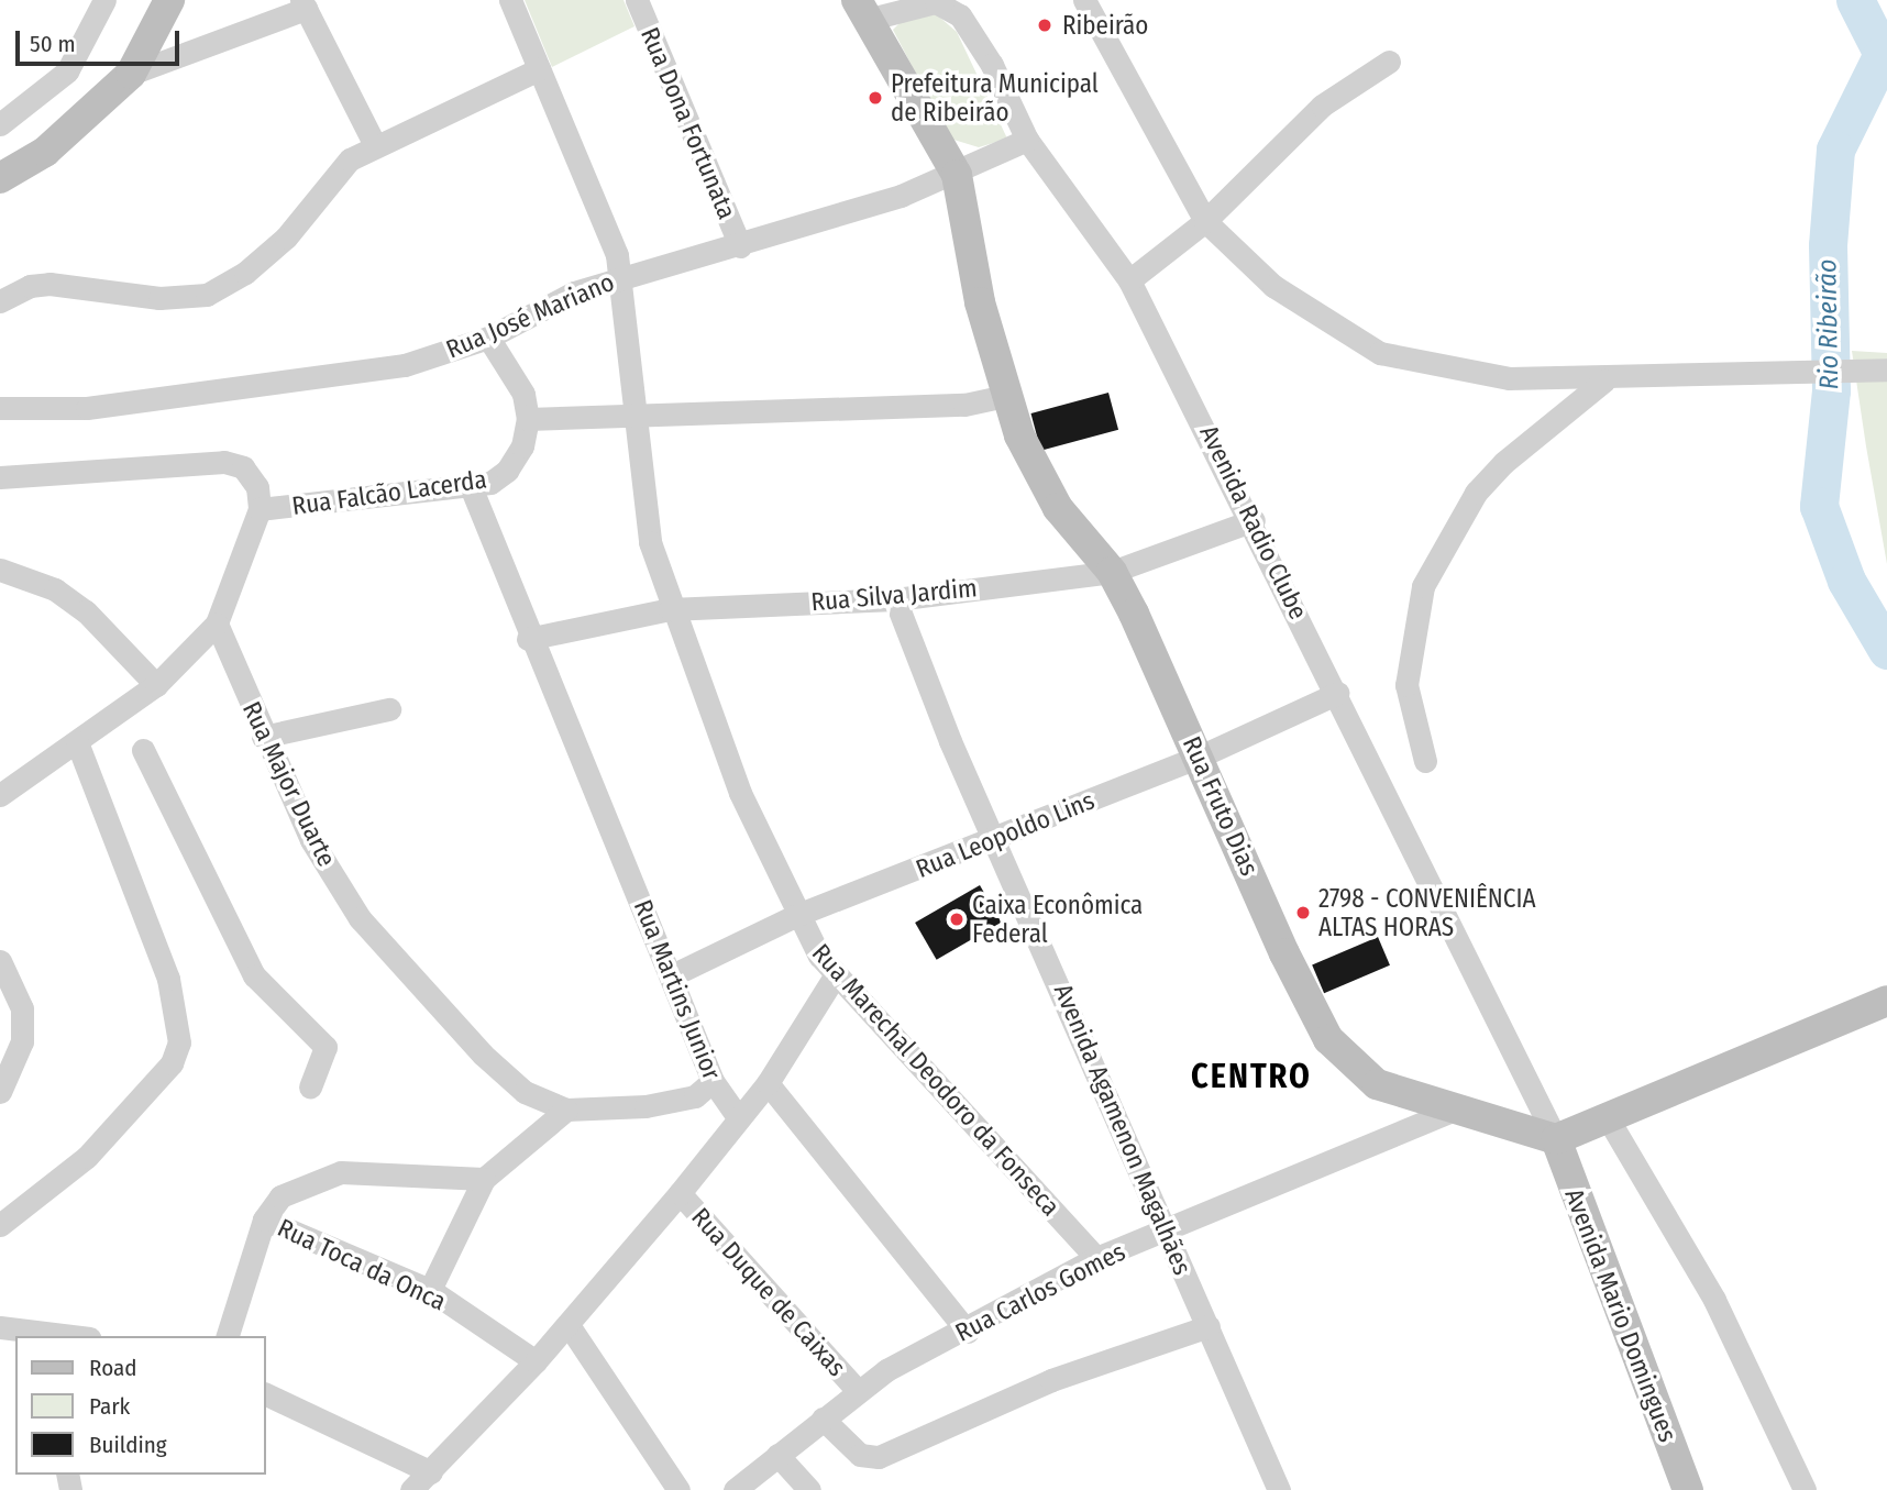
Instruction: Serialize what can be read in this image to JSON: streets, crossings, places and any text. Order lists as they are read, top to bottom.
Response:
{
  "streets": {
    "street": [
      "Rua Dona Fortunata",
      "Rua José Mariano",
      "Rua Falcão Lacerda",
      "Avenida Radio Clube",
      "Rua Silva Jardim",
      "Rua Major Duarte",
      "Rua Fruto Dias",
      "Rua Leopoldo Lins",
      "Rua Martins Junior",
      "Rua Marechal Deodoro da Fonseca",
      "Avenida Agamenon Magalhães",
      "Rua Toca da Onca",
      "Rua Duque de Caixas",
      "Rua Carlos Gomes",
      "Avenida Mario Domingues"
    ]
  },
  "crossings": [
    ["Rua Dona Fortunata", "Rua José Mariano"],
    ["Rua José Mariano", "Avenida Radio Clube"],
    ["Rua José Mariano", "Rua Fruto Dias"],
    ["Rua José Mariano", "Rua Marechal Deodoro da Fonseca"],
    ["Rua Falcão Lacerda", "Rua Martins Junior"],
    ["Avenida Radio Clube", "Rua Silva Jardim"],
    ["Avenida Radio Clube", "Rua Fruto Dias"],
    ["Avenida Radio Clube", "Rua Leopoldo Lins"],
    ["Avenida Radio Clube", "Avenida Mario Domingues"],
    ["Rua Silva Jardim", "Rua Fruto Dias"],
    ["Rua Silva Jardim", "Rua Martins Junior"],
    ["Rua Silva Jardim", "Rua Marechal Deodoro da Fonseca"],
    ["Rua Silva Jardim", "Avenida Agamenon Magalhães"],
    ["Rua Major Duarte", "Rua Martins Junior"],
    ["Rua Fruto Dias", "Rua Leopoldo Lins"],
    ["Rua Fruto Dias", "Rua Carlos Gomes"],
    ["Rua Fruto Dias", "Avenida Mario Domingues"],
    ["Rua Leopoldo Lins", "Rua Martins Junior"],
    ["Rua Leopoldo Lins", "Rua Marechal Deodoro da Fonseca"],
    ["Rua Leopoldo Lins", "Avenida Agamenon Magalhães"],
    ["Rua Marechal Deodoro da Fonseca", "Rua Carlos Gomes"],
    ["Avenida Agamenon Magalhães", "Rua Carlos Gomes"],
    ["Rua Duque de Caixas", "Rua Carlos Gomes"]
  ],
  "districts": ["CENTRO"],
  "water": ["Rio Ribeirão"],
  "places": [
    "Ribeirão",
    "Prefeitura Municipal de Ribeirão",
    "2798 - CONVENIÊNCIA ALTAS HORAS",
    "Caixa Econômica Federal"
  ],
  "legend": ["Road", "Park", "Building"],
  "scale_bar": "50 m"
}
